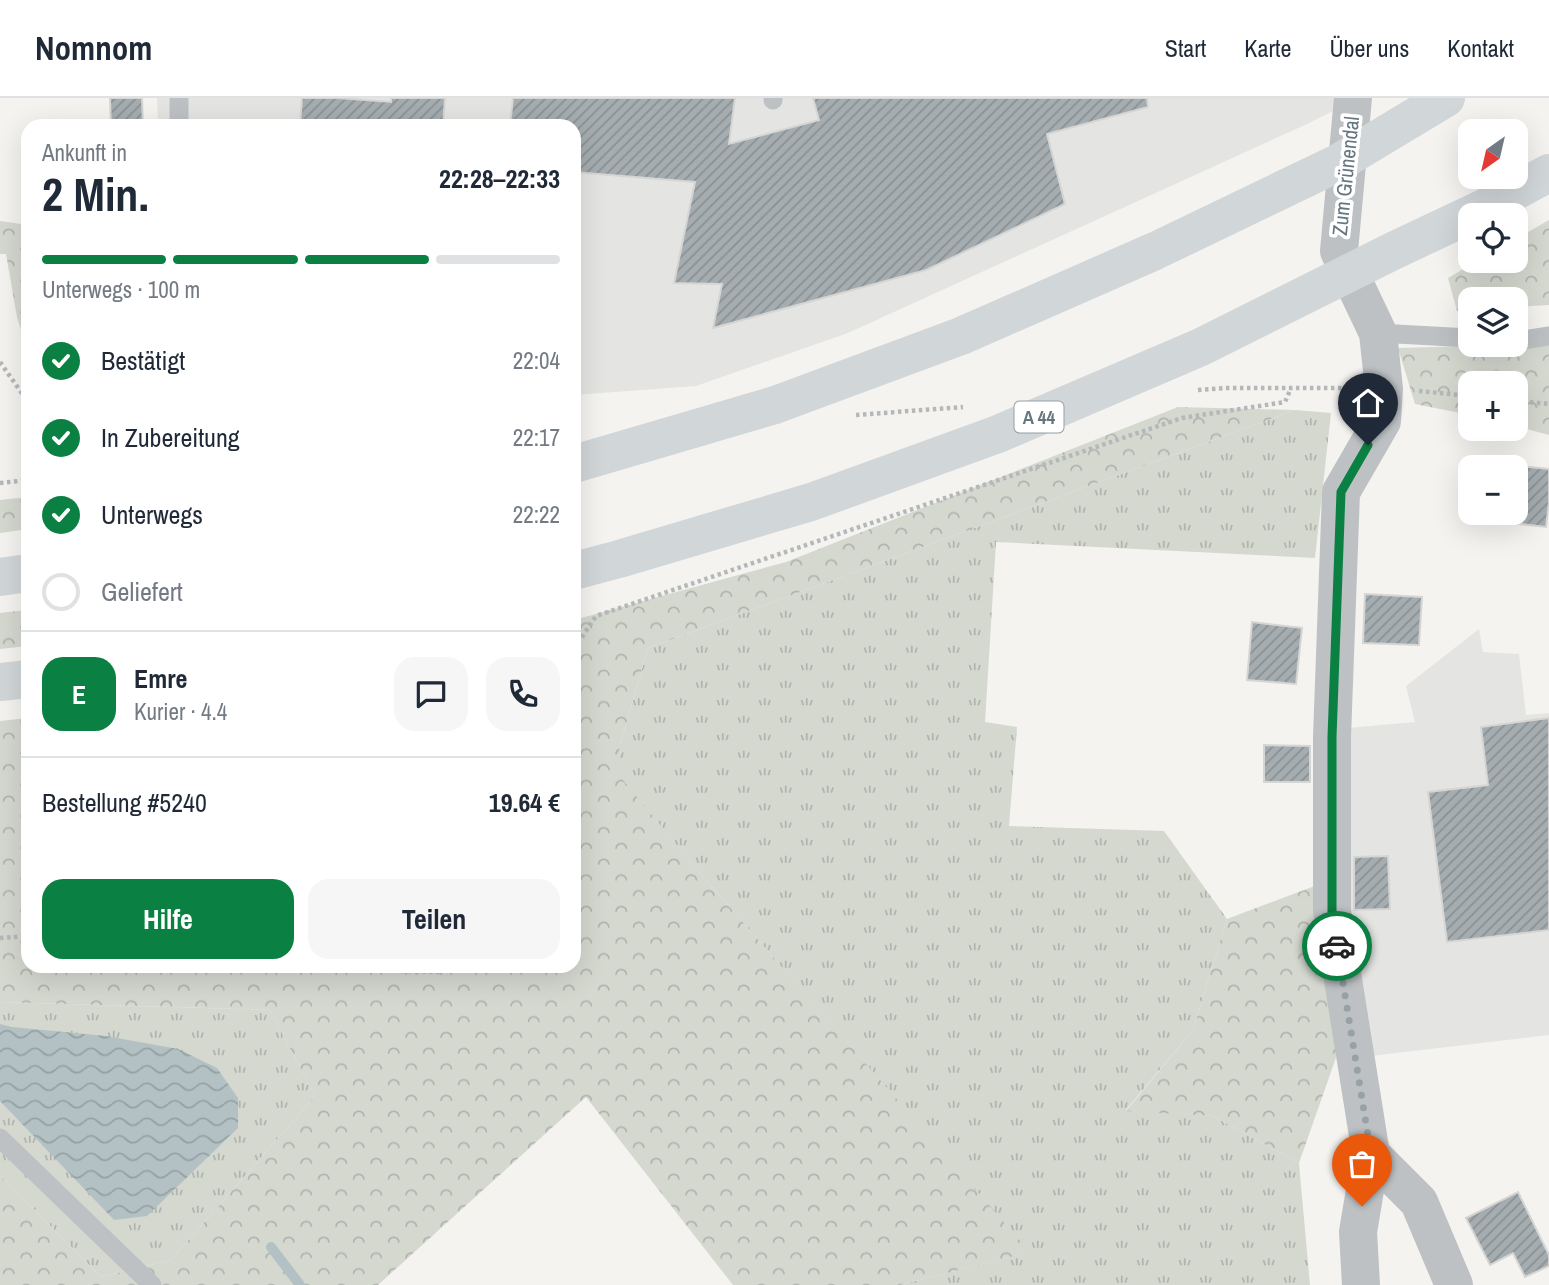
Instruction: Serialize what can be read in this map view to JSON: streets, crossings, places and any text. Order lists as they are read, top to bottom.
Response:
{
  "streets": {
    "highway": ["A 44"],
    "street": ["Zum Grünendal"]
  },
  "north": "bottom left",
  "page": {
    "header": "Nomnom",
    "nav": [
      "Start",
      "Karte",
      "Über uns",
      "Kontakt"
    ],
    "map_buttons": ["+", "−"],
    "heading": ["2 Min.", "Ankunft in", "22:28–22:33"],
    "panel": [
      "Emre",
      "Kurier · 4.4",
      "Bestellung #5240",
      "19.64 €"
    ],
    "bar": "Unterwegs · 100 m",
    "list": [
      ["Bestätigt", "22:04"],
      ["In Zubereitung", "22:17"],
      ["Unterwegs", "22:22"],
      "Geliefert"
    ],
    "round": "E",
    "buttons": ["Hilfe", "Teilen"]
  }
}
